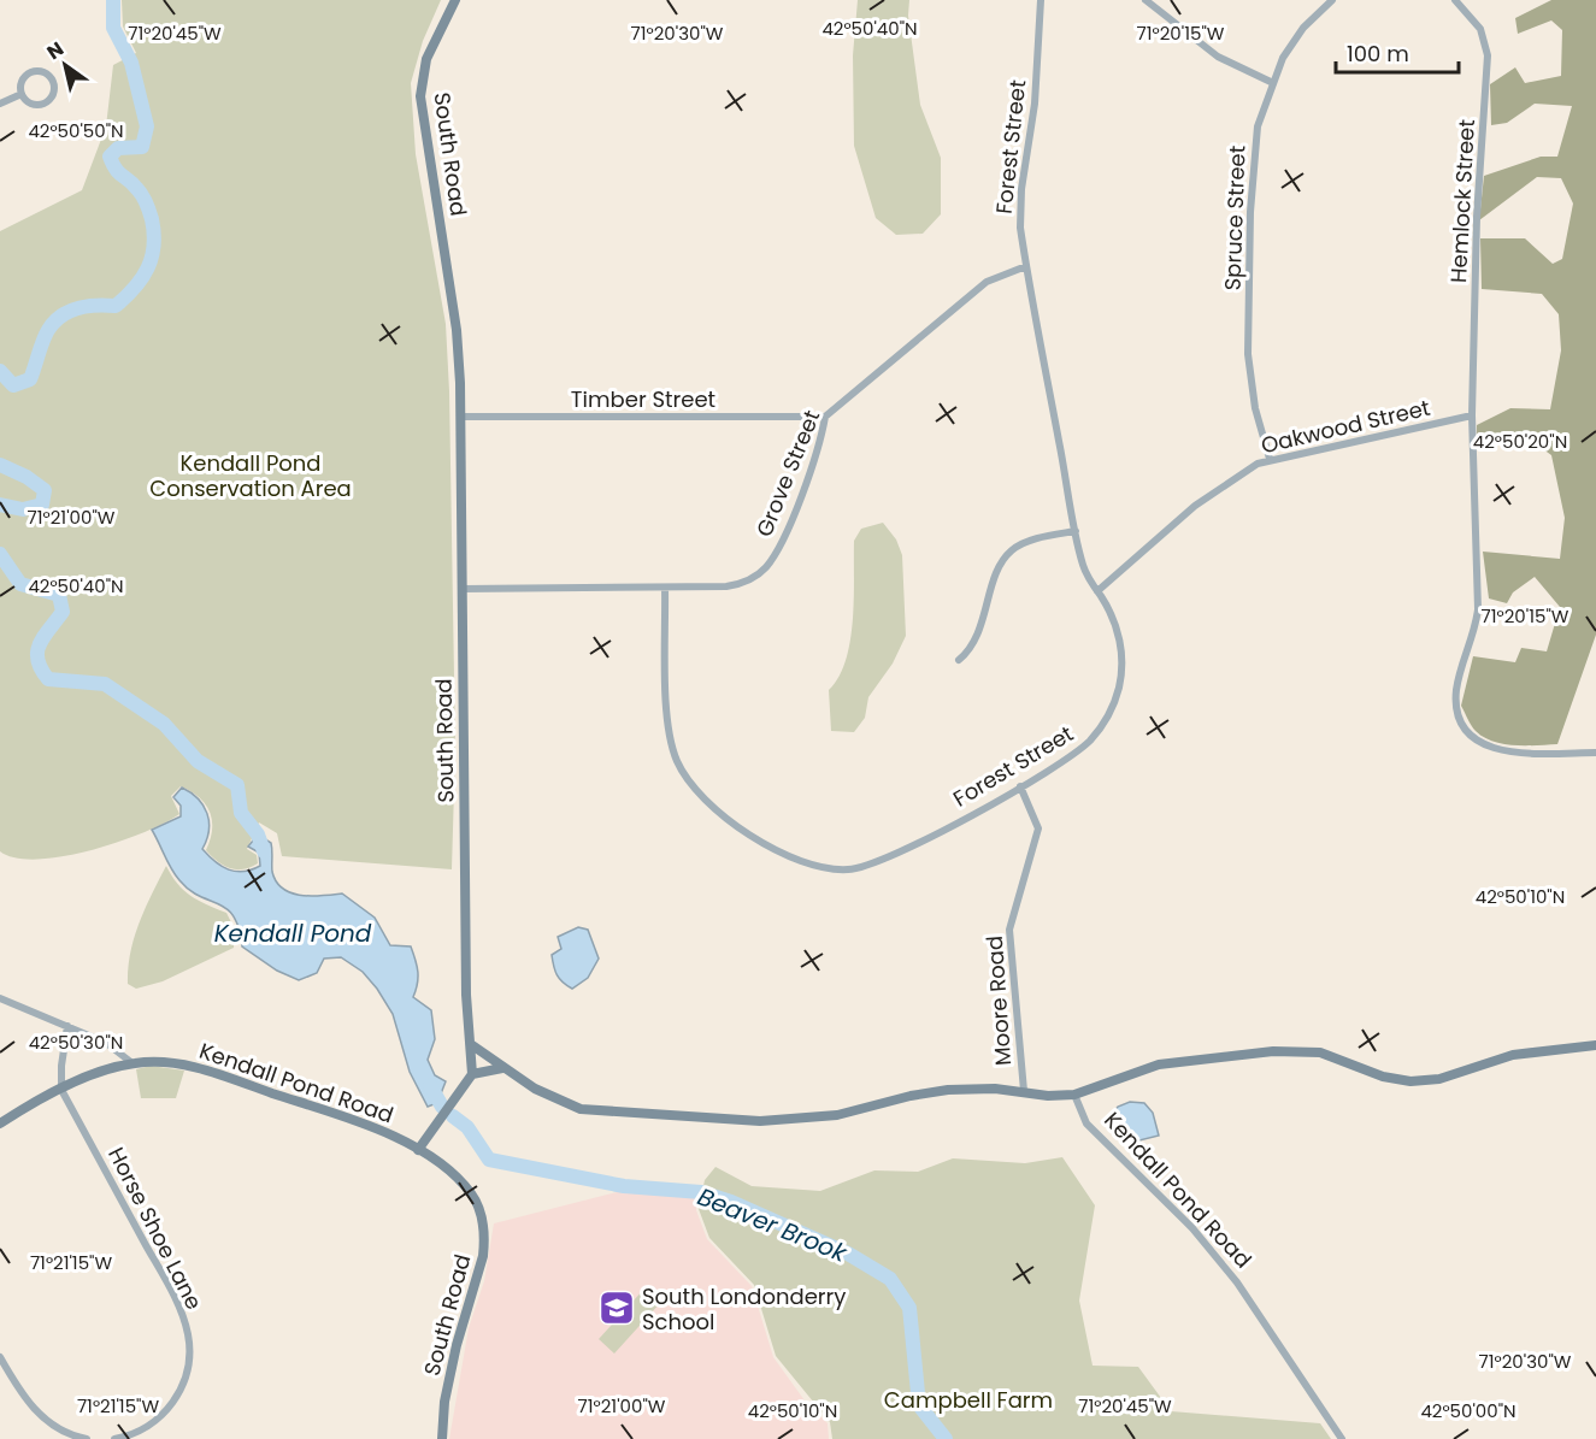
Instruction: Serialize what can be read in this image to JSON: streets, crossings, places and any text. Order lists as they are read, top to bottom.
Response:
{
  "streets": {
    "street": [
      "Forest Street",
      "South Road",
      "Hemlock Street",
      "Spruce Street",
      "Timber Street",
      "Oakwood Street",
      "Grove Street",
      "Moore Road",
      "Kendall Pond Road",
      "Horse Shoe Lane"
    ]
  },
  "crossings": [
    ["Forest Street", "Oakwood Street"],
    ["Forest Street", "Grove Street"],
    ["Forest Street", "Moore Road"],
    ["South Road", "Timber Street"],
    ["South Road", "Grove Street"],
    ["South Road", "Kendall Pond Road"],
    ["Hemlock Street", "Oakwood Street"],
    ["Spruce Street", "Oakwood Street"],
    ["Timber Street", "Grove Street"],
    ["Kendall Pond Road", "Horse Shoe Lane"]
  ],
  "water": ["Kendall Pond", "Beaver Brook"],
  "parks": ["Kendall Pond Conservation Area", "Campbell Farm"],
  "places": {
    "school or university": ["South Londonderry School"]
  },
  "scale_bar": "100 m",
  "north": "top left",
  "coordinates": [
    "42°50'40\"N",
    "71°20'45\"W",
    "71°20'30\"W",
    "71°20'15\"W",
    "42°50'50\"N",
    "42°50'20\"N",
    "71°21'00\"W",
    "42°50'10\"N",
    "42°50'30\"N",
    "71°21'15\"W",
    "42°50'00\"N"
  ]
}
